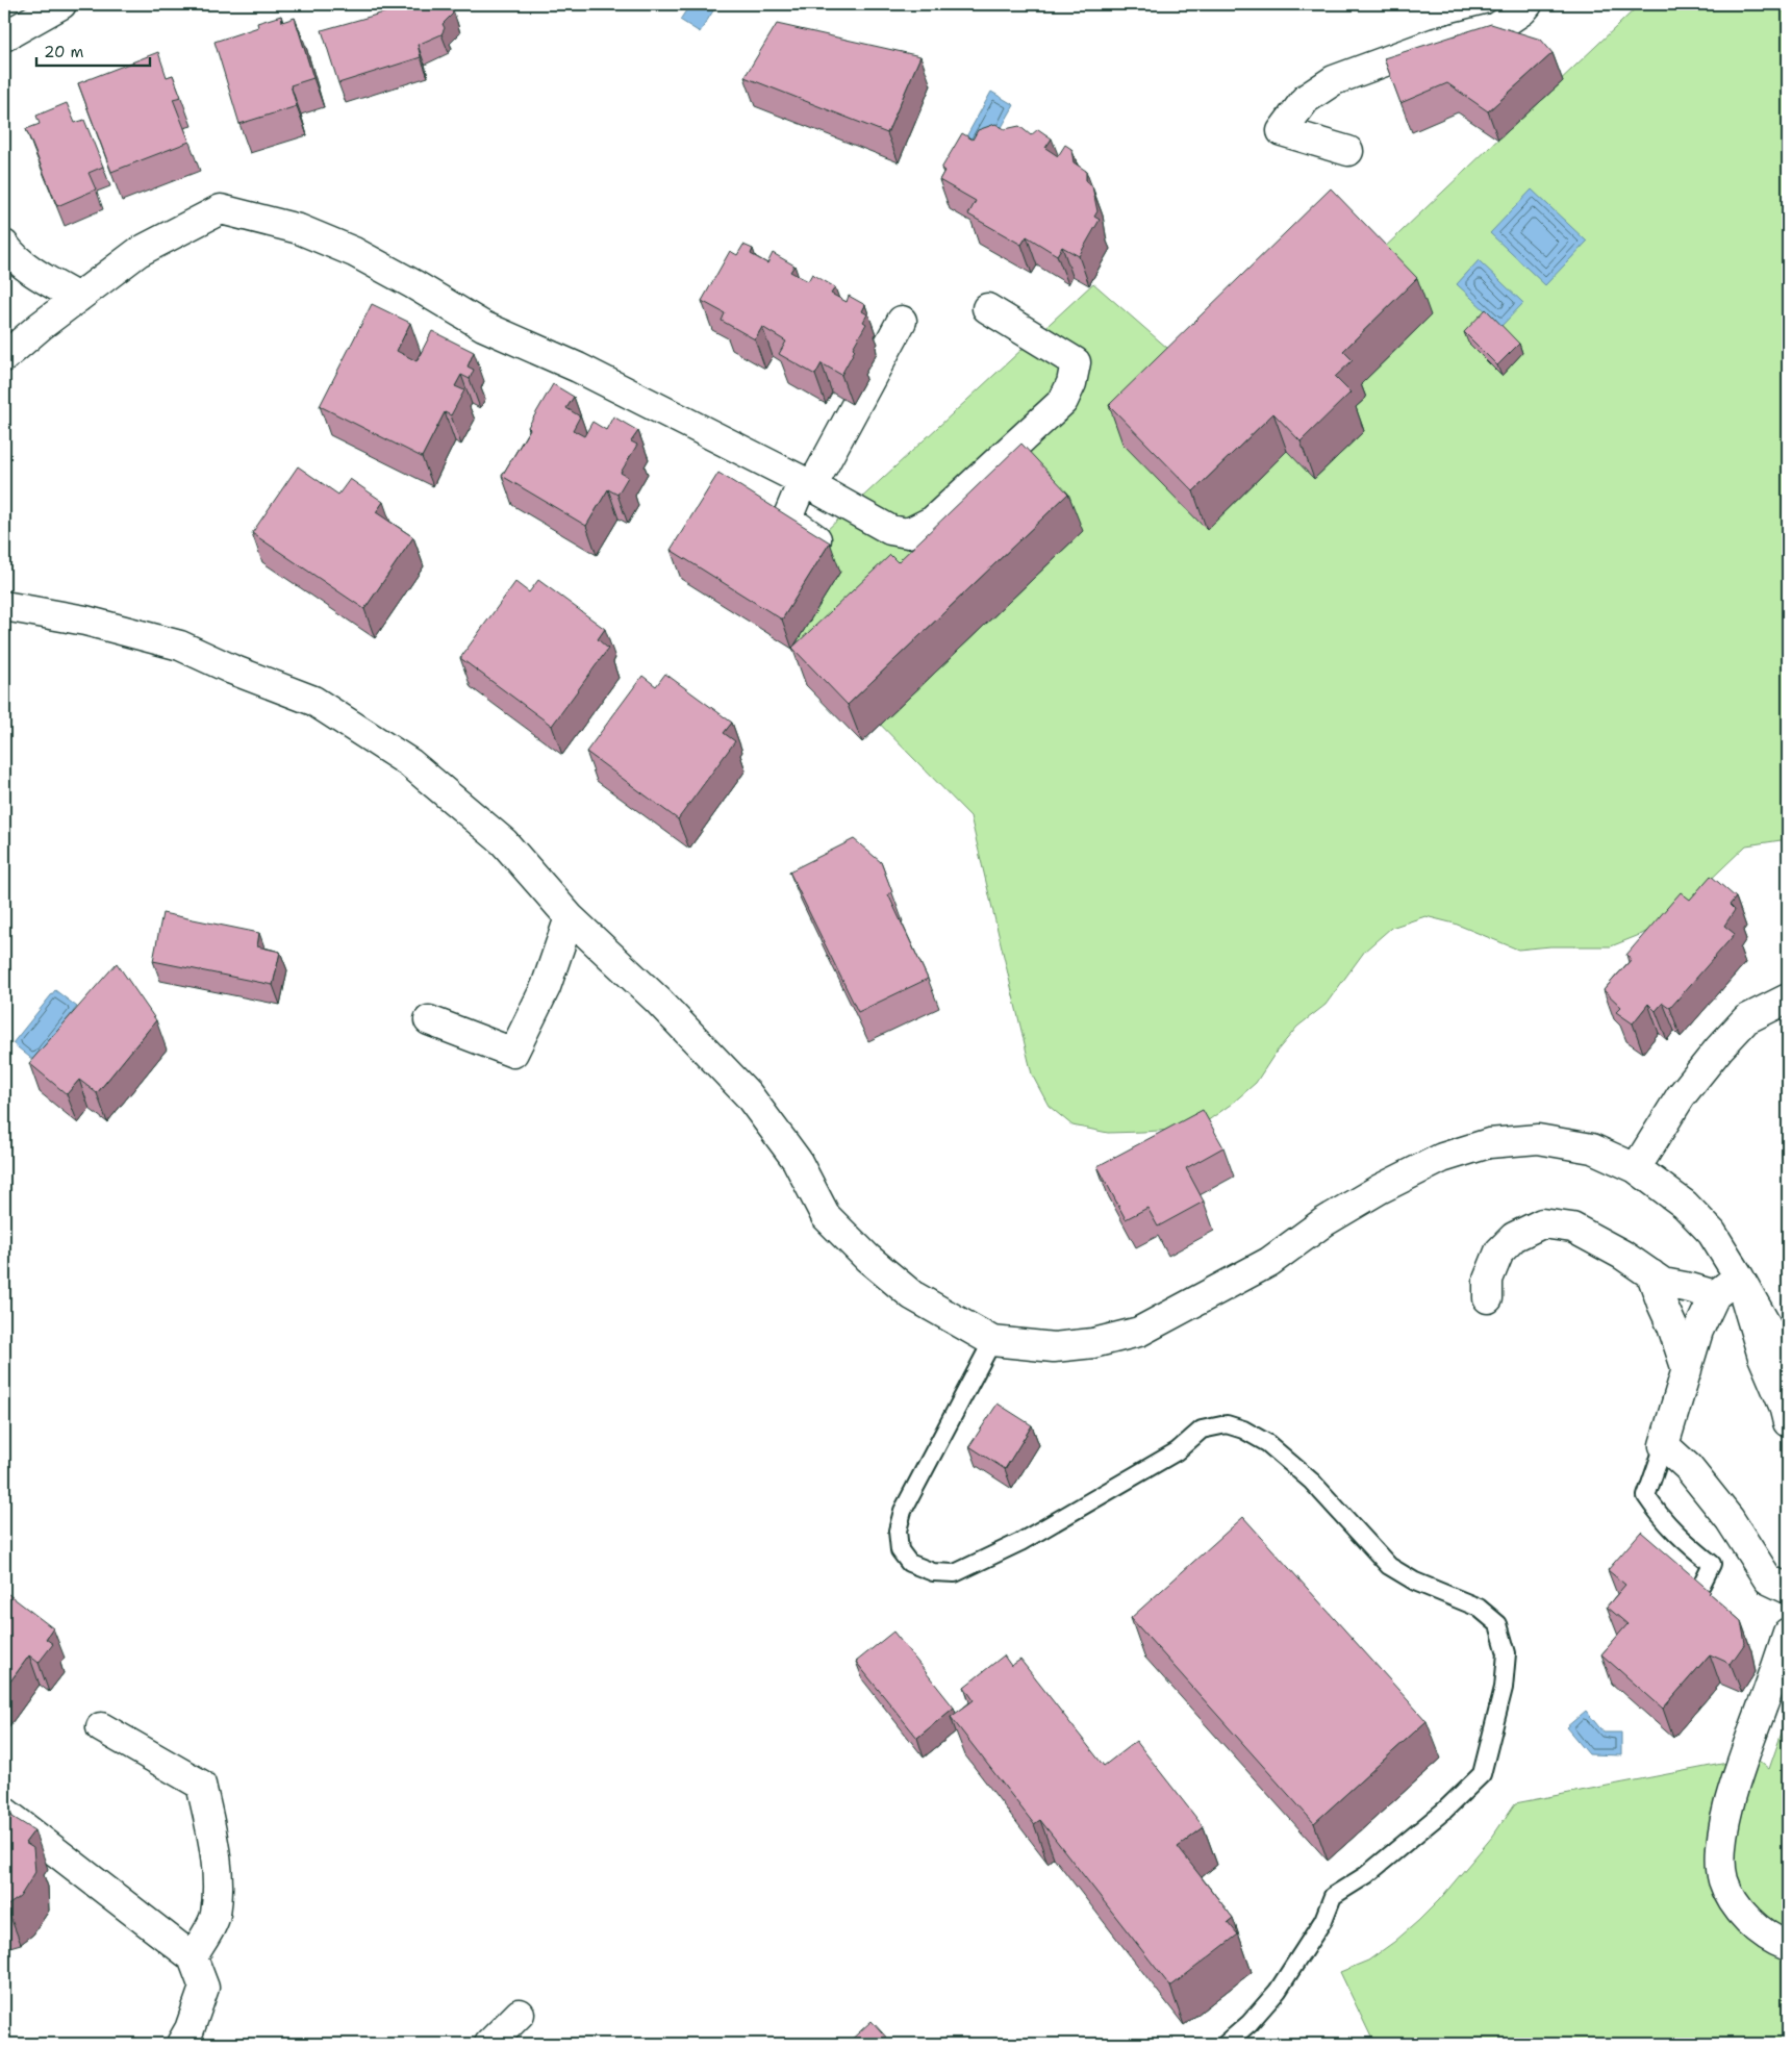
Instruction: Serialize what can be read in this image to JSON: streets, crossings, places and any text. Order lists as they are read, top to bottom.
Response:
{
  "scale_bar": "20 m"
}
